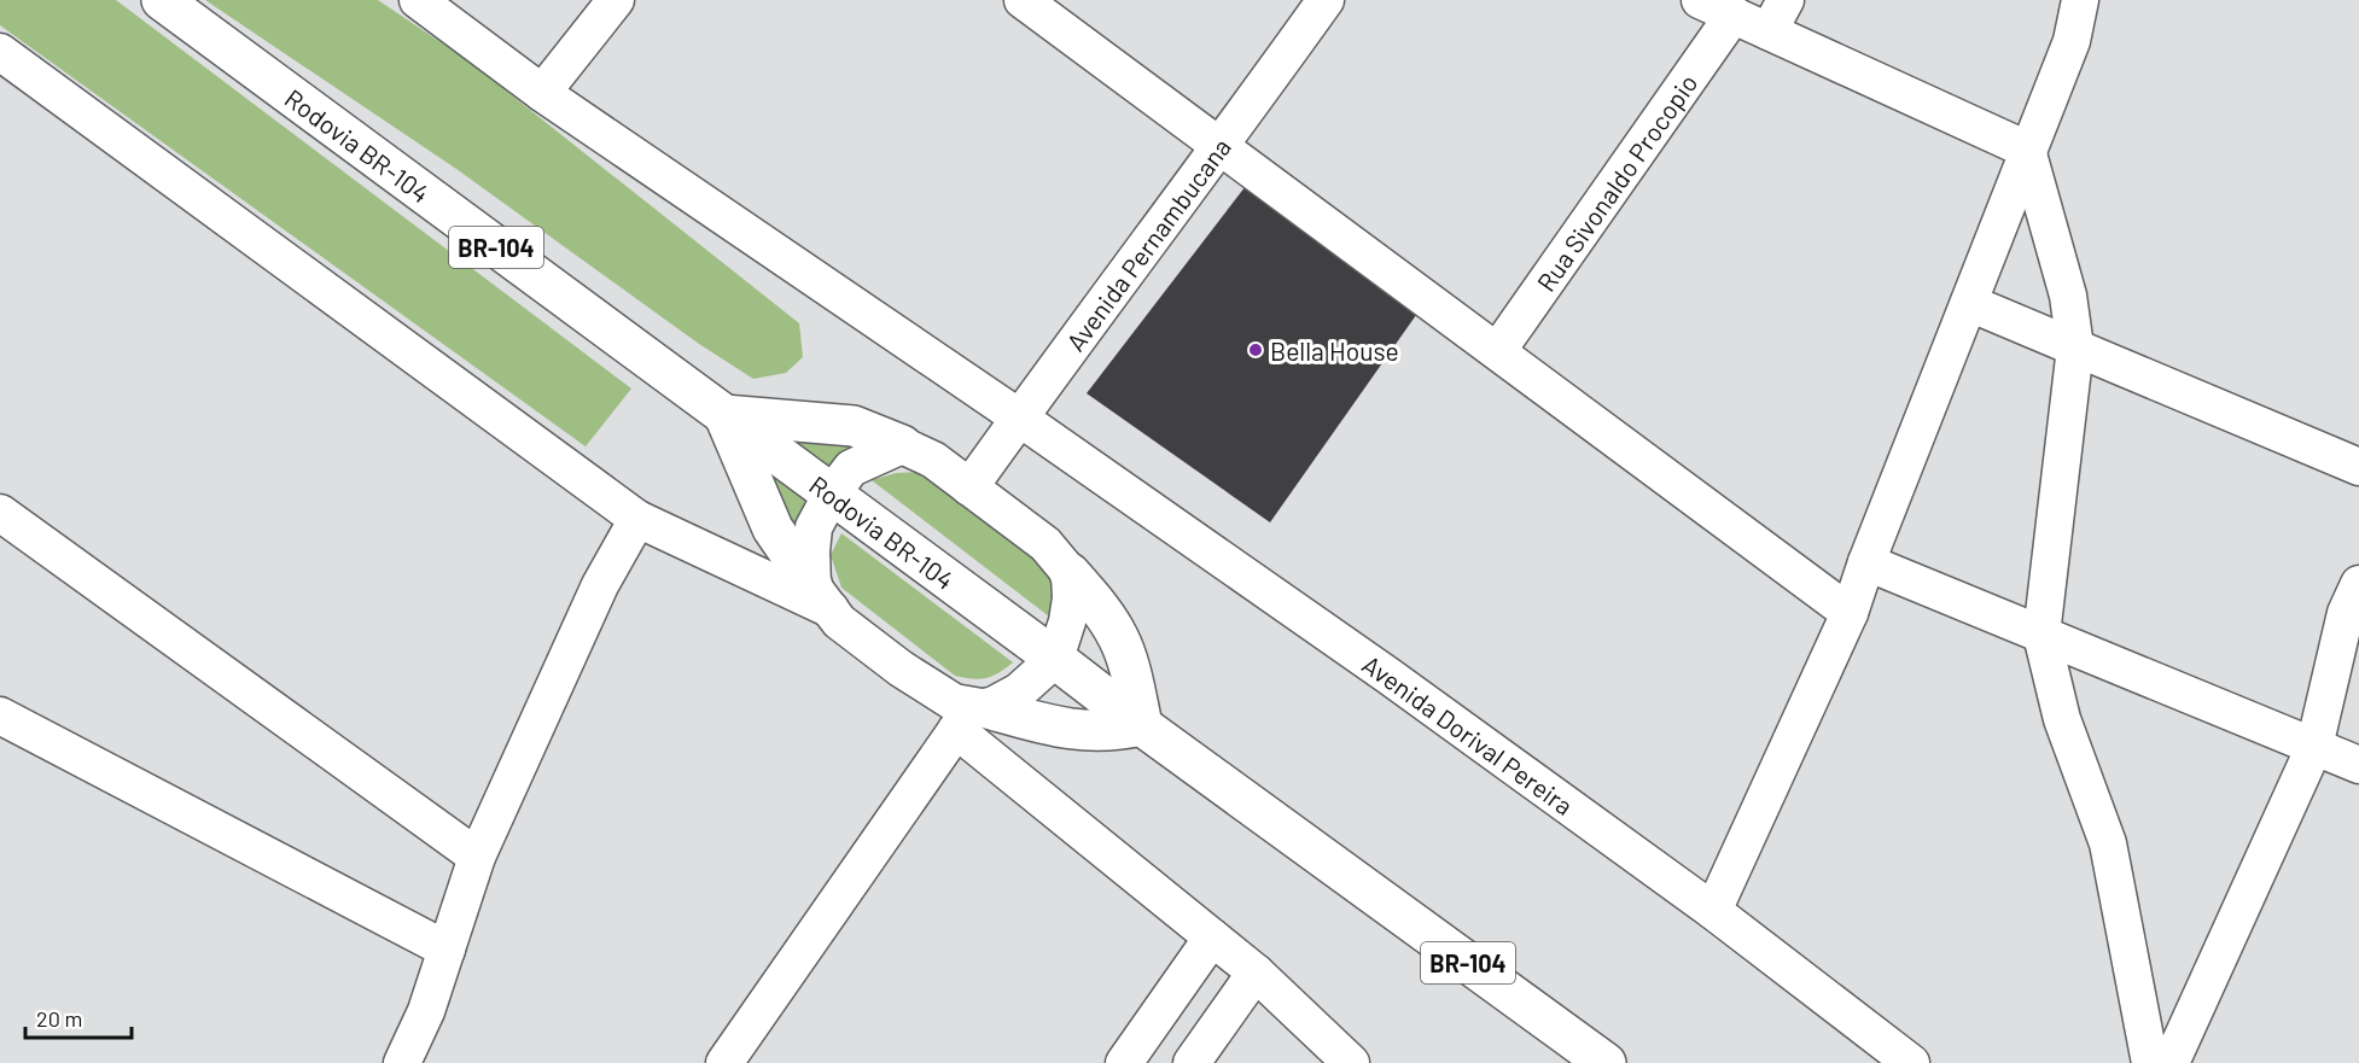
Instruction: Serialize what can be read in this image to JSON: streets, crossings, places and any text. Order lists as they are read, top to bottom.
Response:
{
  "streets": {
    "highway": ["Rodovia BR-104", "BR-104"],
    "street": ["Rua Sivonaldo Procopio", "Avenida Pernambucana", "Avenida Dorival Pereira"]
  },
  "crossings": [
    ["Avenida Pernambucana", "Avenida Dorival Pereira"]
  ],
  "places": ["Bella House"],
  "scale_bar": "20 m"
}
